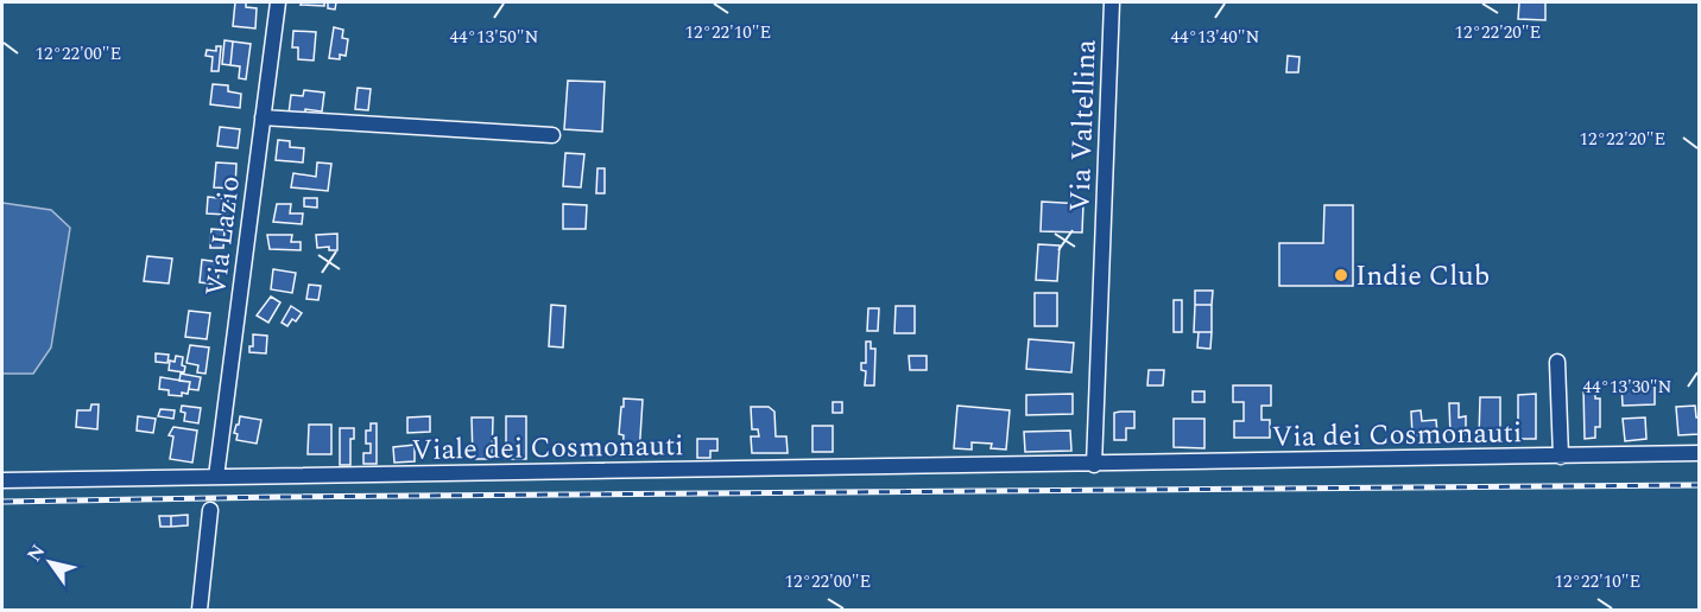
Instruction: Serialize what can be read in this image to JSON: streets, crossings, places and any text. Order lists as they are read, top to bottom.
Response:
{
  "streets": {
    "street": [
      "Via Valtellina",
      "Via Lazio",
      "Via dei Cosmonauti",
      "Viale dei Cosmonauti"
    ]
  },
  "crossings": [
    ["Via Valtellina", "Via dei Cosmonauti"],
    ["Via Valtellina", "Viale dei Cosmonauti"],
    ["Via Lazio", "Viale dei Cosmonauti"],
    ["Via dei Cosmonauti", "Viale dei Cosmonauti"]
  ],
  "places": ["Indie Club"],
  "north": "top left",
  "coordinates": [
    "12°22'10\"E",
    "12°22'20\"E",
    "44°13'50\"N",
    "44°13'40\"N",
    "12°22'00\"E",
    "44°13'30\"N"
  ]
}
